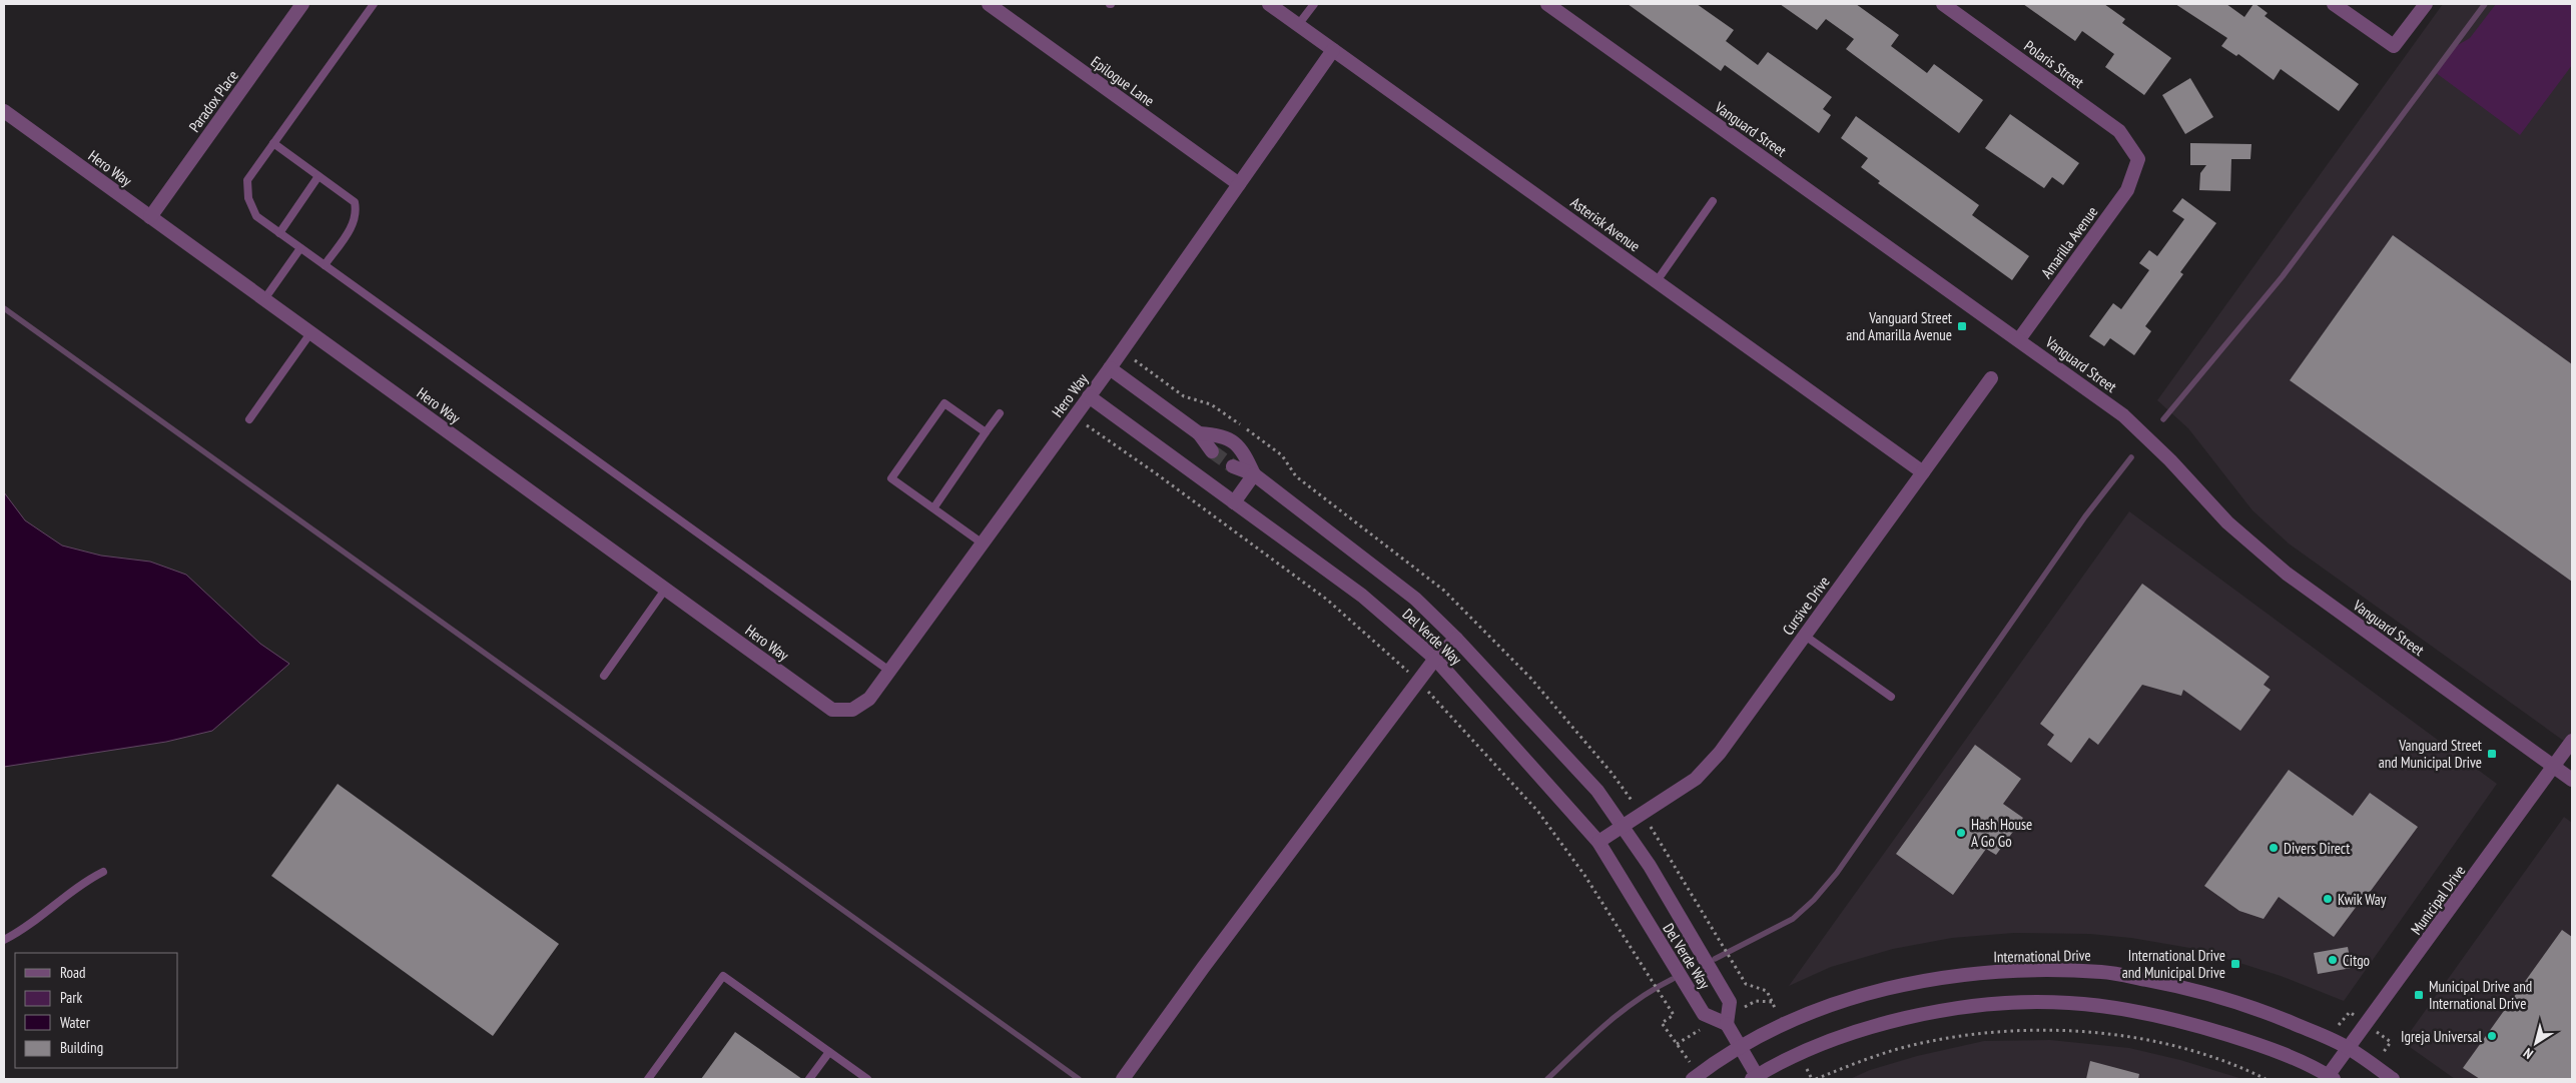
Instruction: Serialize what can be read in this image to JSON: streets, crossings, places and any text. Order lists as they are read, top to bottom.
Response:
{
  "streets": {
    "street": [
      "Polaris Street",
      "Epilogue Lane",
      "Paradox Place",
      "Vanguard Street",
      "Hero Way",
      "Asterisk Avenue",
      "Amarilla Avenue",
      "Cursive Drive",
      "Del Verde Way",
      "Municipal Drive",
      "International Drive"
    ]
  },
  "crossings": [
    ["Polaris Street", "Amarilla Avenue"],
    ["Epilogue Lane", "Hero Way"],
    ["Paradox Place", "Hero Way"],
    ["Vanguard Street", "Amarilla Avenue"],
    ["Vanguard Street", "Municipal Drive"],
    ["Hero Way", "Asterisk Avenue"],
    ["Hero Way", "Del Verde Way"],
    ["Asterisk Avenue", "Cursive Drive"],
    ["Cursive Drive", "Del Verde Way"],
    ["Municipal Drive", "International Drive"]
  ],
  "places": {
    "transit": [
      "Vanguard Street and Amarilla Avenue",
      "Vanguard Street and Municipal Drive",
      "International Drive and Municipal Drive",
      "Municipal Drive and International Drive"
    ],
    "other": [
      "Hash House A Go Go",
      "Divers Direct",
      "Kwik Way",
      "Citgo",
      "Igreja Universal"
    ]
  },
  "legend": [
    "Road",
    "Park",
    "Water",
    "Building"
  ],
  "north": "bottom left"
}
